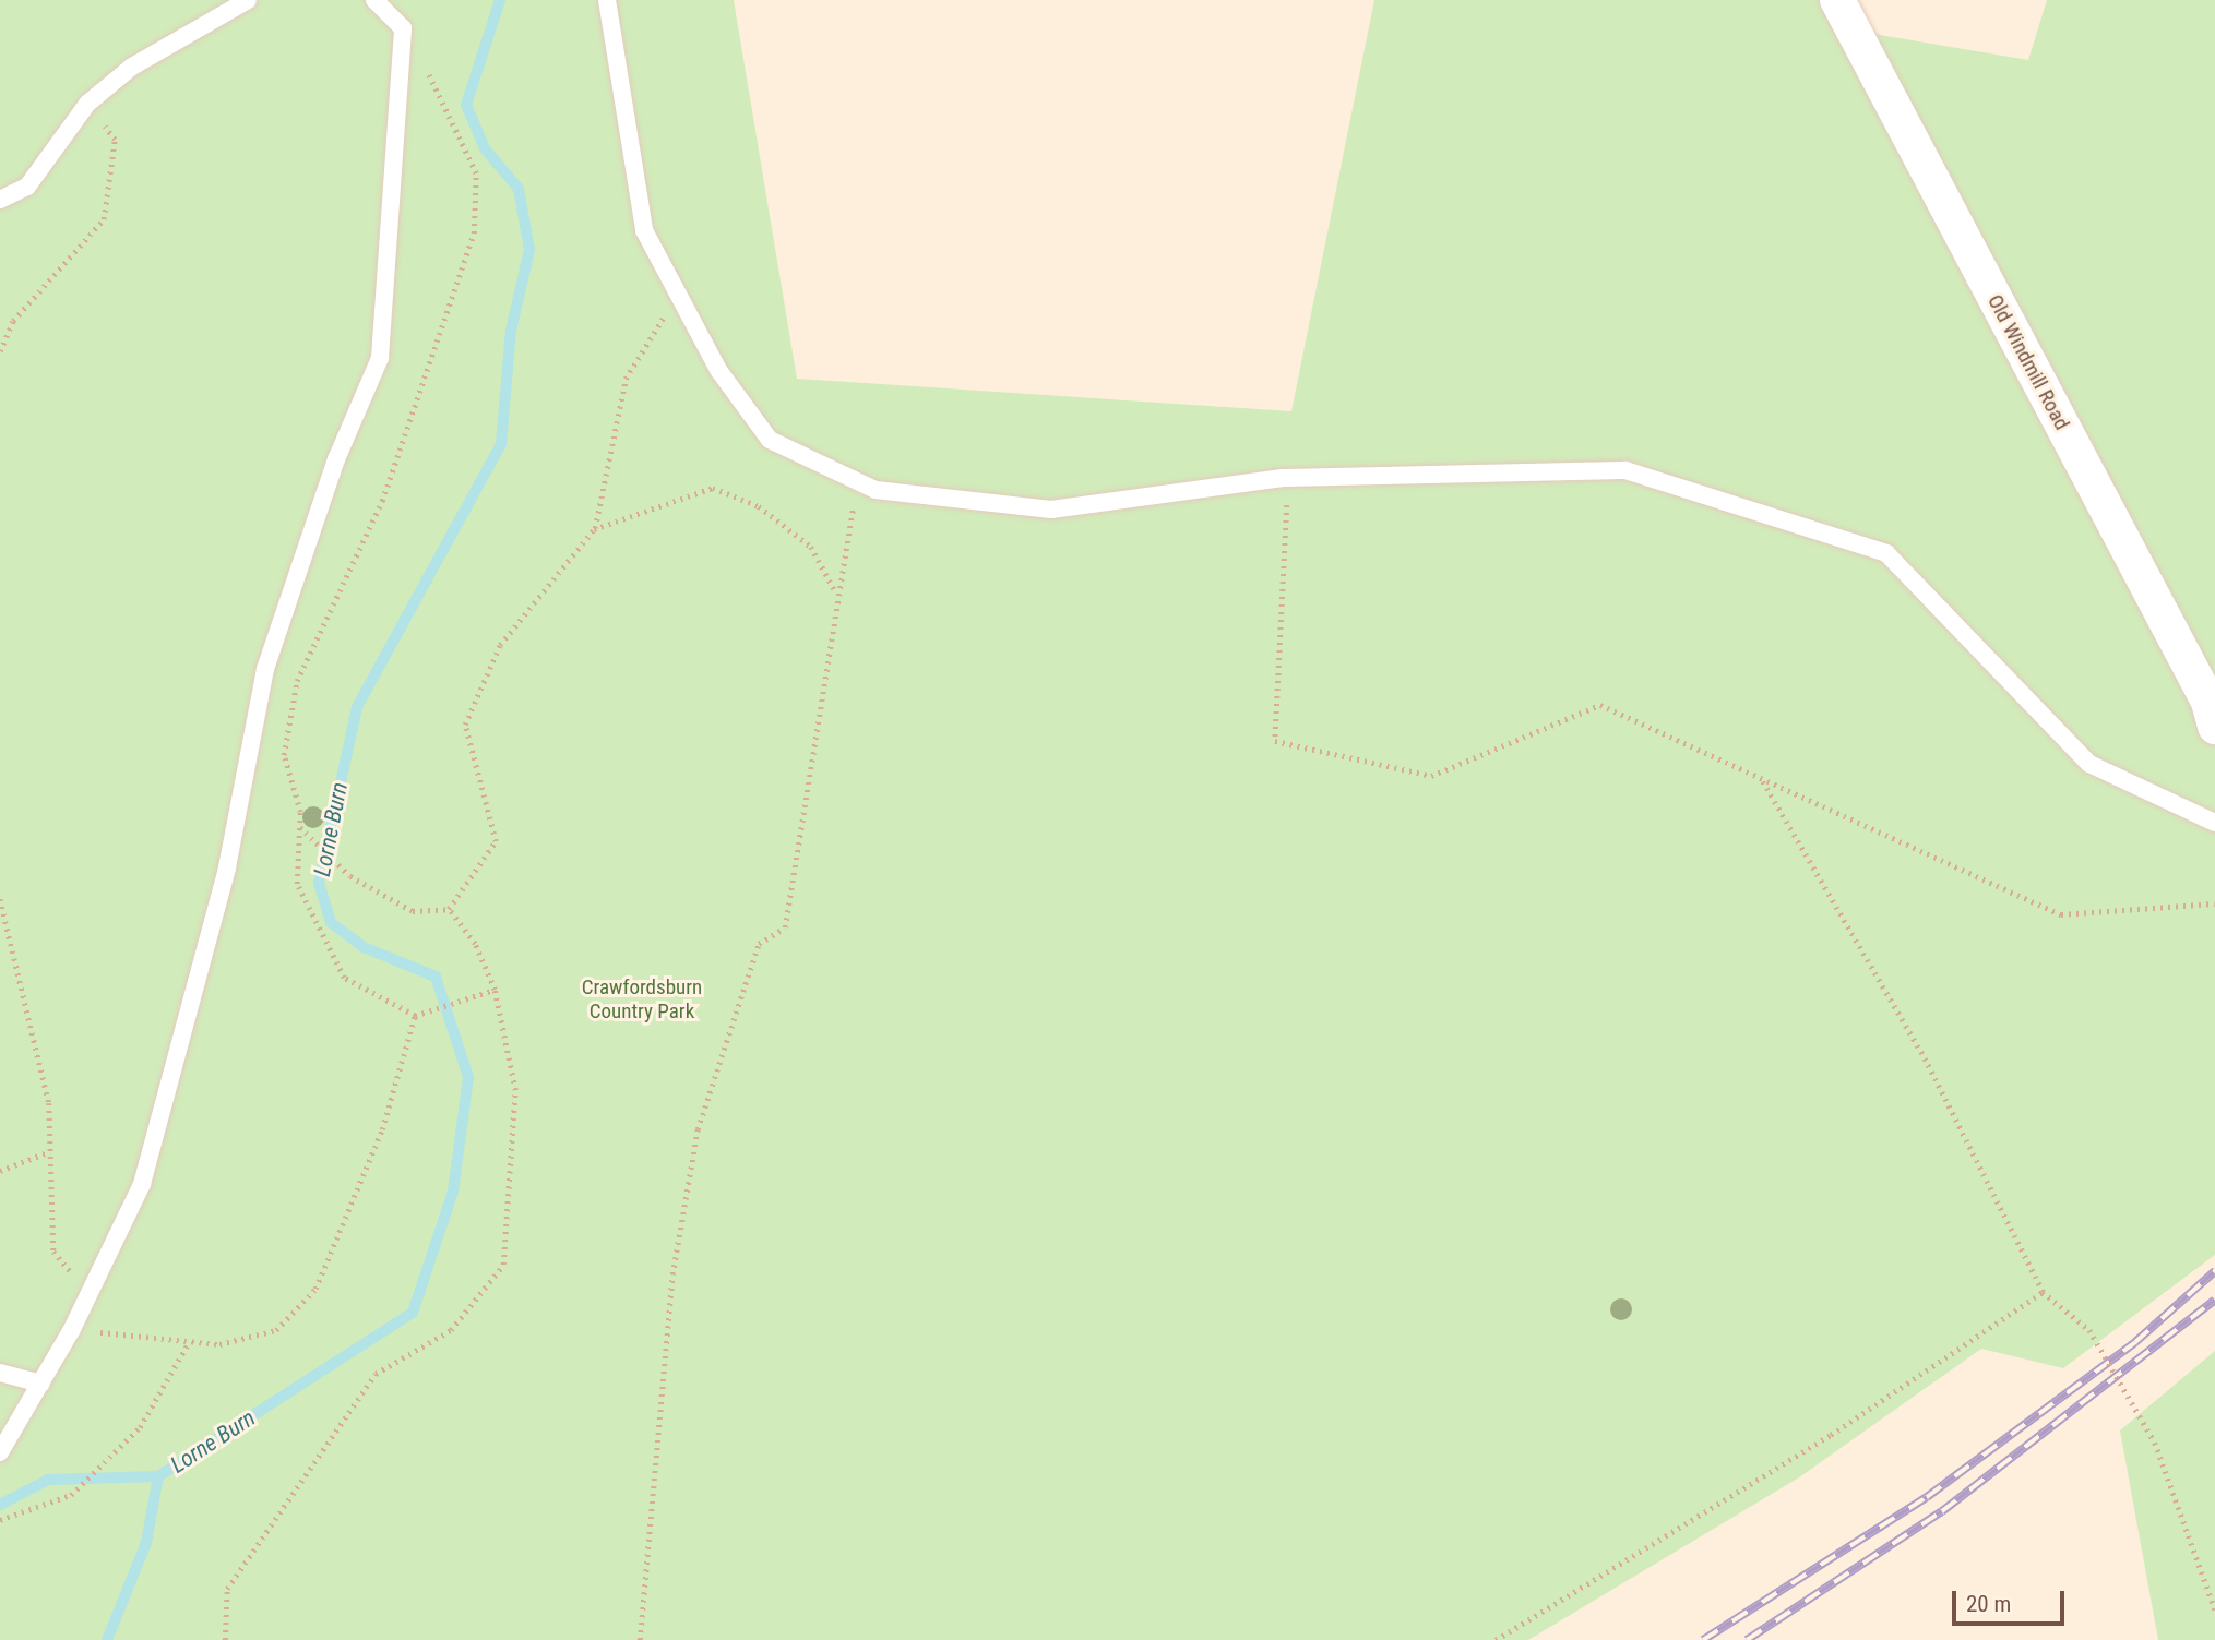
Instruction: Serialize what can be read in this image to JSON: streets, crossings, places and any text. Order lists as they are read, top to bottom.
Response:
{
  "streets": {
    "street": ["Old Windmill Road"]
  },
  "water": ["Lorne Burn"],
  "parks": ["Crawfordsburn Country Park"],
  "scale_bar": "20 m"
}
